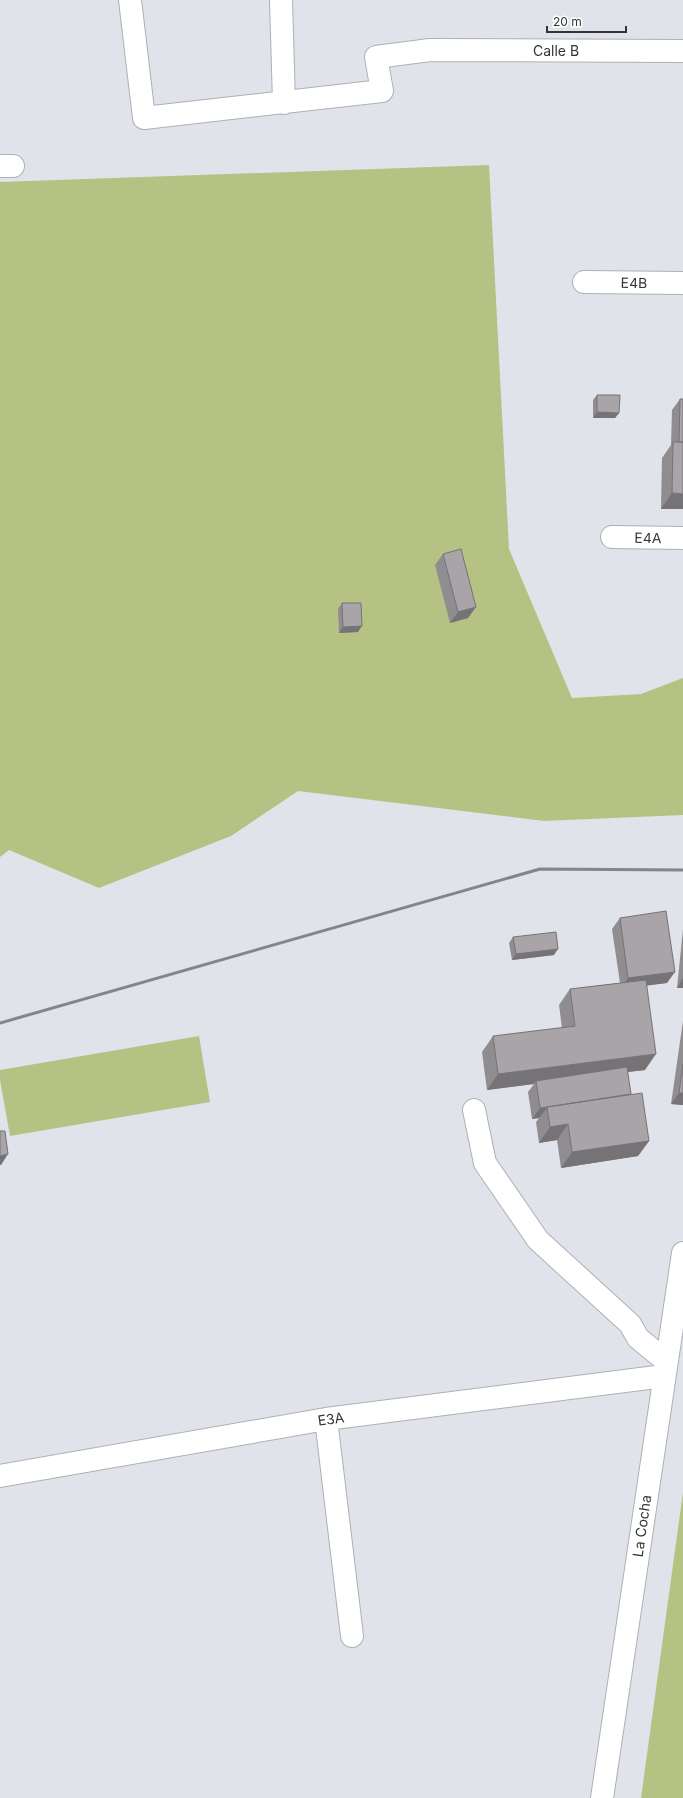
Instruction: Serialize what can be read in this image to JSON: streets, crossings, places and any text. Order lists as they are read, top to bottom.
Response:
{
  "streets": {
    "street": [
      "Calle B",
      "E4B",
      "E4A",
      "E3A",
      "La Cocha"
    ]
  },
  "crossings": [
    ["E3A", "La Cocha"]
  ],
  "scale_bar": "20 m"
}
